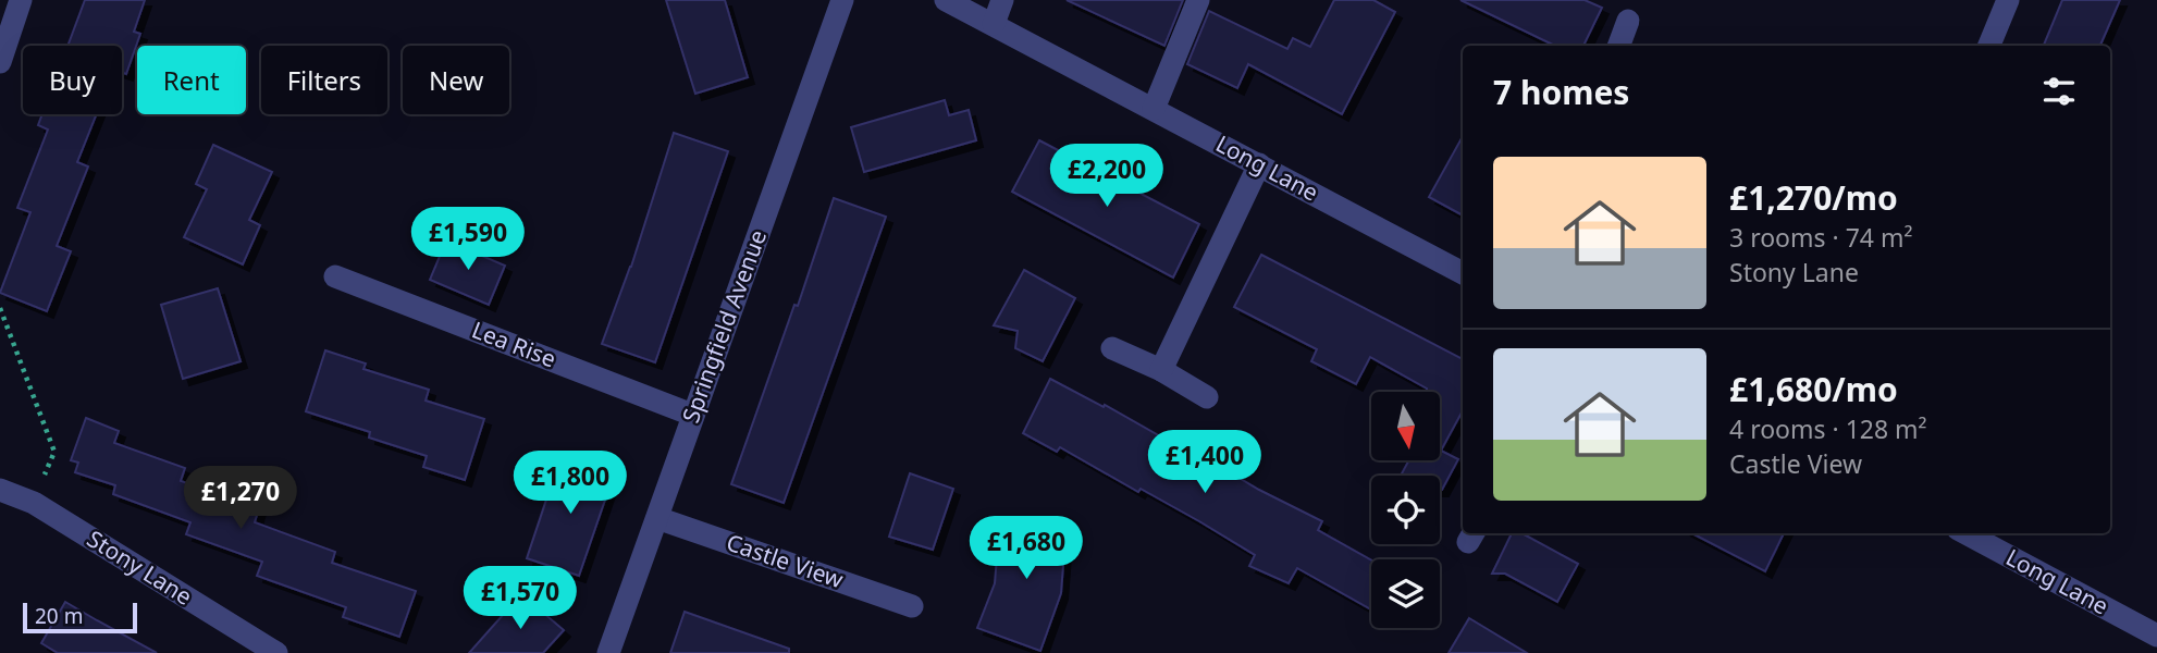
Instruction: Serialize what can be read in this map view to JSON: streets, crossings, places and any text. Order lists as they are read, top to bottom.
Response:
{
  "streets": {
    "street": [
      "Long Lane",
      "Springfield Avenue",
      "Lea Rise",
      "Castle View",
      "Stony Lane"
    ]
  },
  "crossings": [
    ["Springfield Avenue", "Lea Rise"],
    ["Springfield Avenue", "Castle View"]
  ],
  "scale_bar": "20 m",
  "north": "bottom",
  "page": {
    "chip": [
      "Buy",
      "Rent",
      "Filters",
      "New"
    ],
    "heading": "7 homes",
    "list": [
      {
        "name": "£1,270/mo",
        "note": "3 rooms · 74 m² · Stony Lane"
      },
      {
        "name": "£1,680/mo",
        "note": "4 rooms · 128 m² · Castle View"
      }
    ],
    "price": [
      "£2,200",
      "£1,590",
      "£1,400",
      "£1,800",
      "£1,270",
      "£1,680",
      "£1,570"
    ],
    "scale": "20 m"
  }
}
